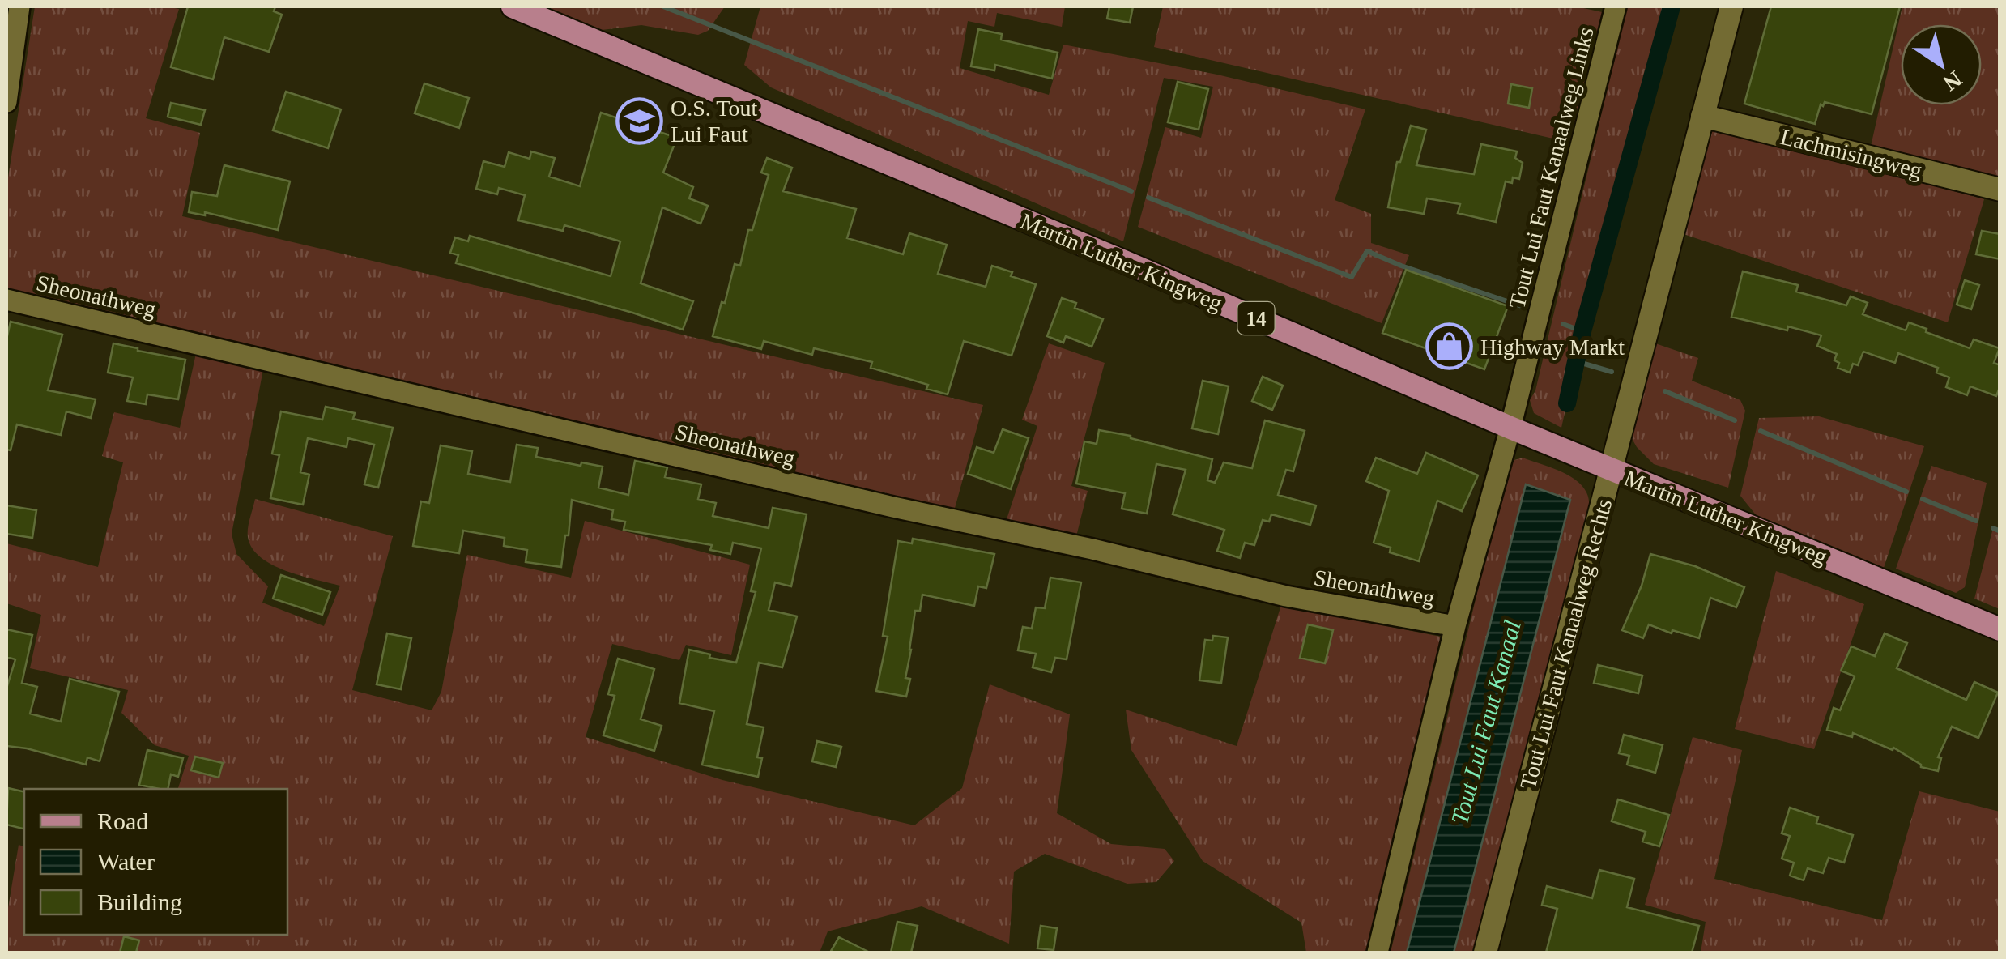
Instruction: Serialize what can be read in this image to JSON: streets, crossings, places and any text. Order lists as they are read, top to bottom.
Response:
{
  "streets": {
    "main road": ["Martin Luther Kingweg", "14"],
    "street": [
      "Lachmisingweg",
      "Tout Lui Faut Kanaalweg Links",
      "Sheonathweg",
      "Tout Lui Faut Kanaalweg Rechts"
    ]
  },
  "crossings": [
    ["Lachmisingweg", "Tout Lui Faut Kanaalweg Rechts"],
    ["Tout Lui Faut Kanaalweg Links", "Martin Luther Kingweg"],
    ["Tout Lui Faut Kanaalweg Links", "Sheonathweg"],
    ["Martin Luther Kingweg", "Tout Lui Faut Kanaalweg Rechts"]
  ],
  "water": ["Tout Lui Faut Kanaal"],
  "places": {
    "school or university": ["O.S. Tout Lui Faut"],
    "shop": ["Highway Markt"]
  },
  "legend": ["Road", "Water", "Building"],
  "north": "bottom right"
}
